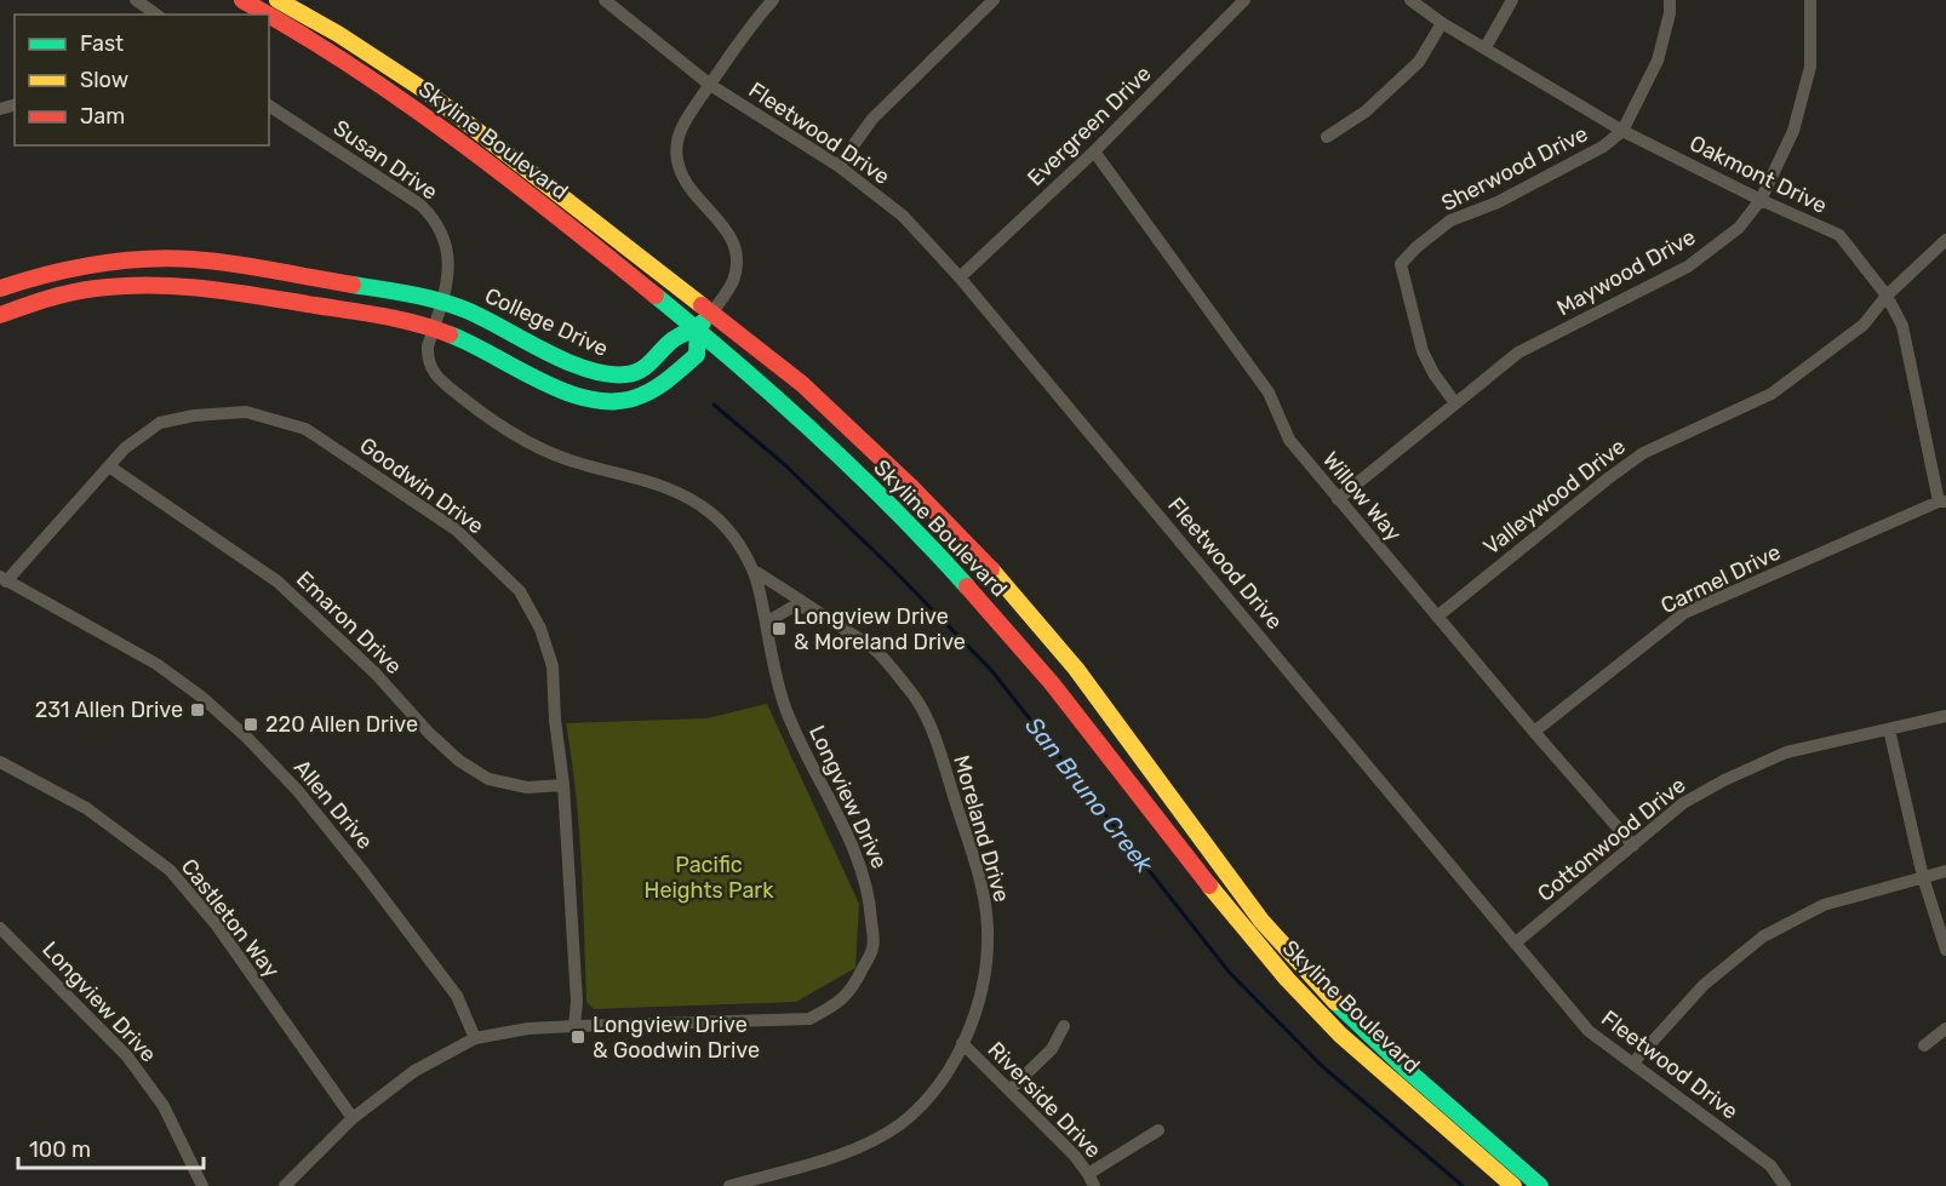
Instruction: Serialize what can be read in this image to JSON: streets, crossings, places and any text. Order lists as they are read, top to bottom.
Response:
{
  "streets": {
    "main road": ["Skyline Boulevard", "College Drive"],
    "street": [
      "Evergreen Drive",
      "Fleetwood Drive",
      "Susan Drive",
      "Sherwood Drive",
      "Oakmont Drive",
      "Maywood Drive",
      "Goodwin Drive",
      "Willow Way",
      "Valleywood Drive",
      "Carmel Drive",
      "Emaron Drive",
      "Longview Drive",
      "Allen Drive",
      "Moreland Drive",
      "Cottonwood Drive",
      "Castleton Way",
      "Riverside Drive"
    ]
  },
  "crossings": [
    ["Evergreen Drive", "Fleetwood Drive"],
    ["Evergreen Drive", "Willow Way"],
    ["Fleetwood Drive", "Cottonwood Drive"],
    ["Skyline Boulevard", "College Drive"],
    ["Susan Drive", "College Drive"],
    ["Susan Drive", "Longview Drive"],
    ["Sherwood Drive", "Oakmont Drive"],
    ["Sherwood Drive", "Maywood Drive"],
    ["Oakmont Drive", "Maywood Drive"],
    ["Oakmont Drive", "Valleywood Drive"],
    ["Oakmont Drive", "Carmel Drive"],
    ["Maywood Drive", "Willow Way"],
    ["College Drive", "Longview Drive"],
    ["Goodwin Drive", "Emaron Drive"],
    ["Goodwin Drive", "Longview Drive"],
    ["Goodwin Drive", "Allen Drive"],
    ["Willow Way", "Valleywood Drive"],
    ["Willow Way", "Carmel Drive"],
    ["Willow Way", "Cottonwood Drive"],
    ["Longview Drive", "Allen Drive"],
    ["Longview Drive", "Moreland Drive"],
    ["Longview Drive", "Castleton Way"],
    ["Moreland Drive", "Riverside Drive"]
  ],
  "water": ["San Bruno Creek"],
  "parks": ["Pacific Heights Park"],
  "places": {
    "transit": [
      "Longview Drive & Moreland Drive",
      "231 Allen Drive",
      "220 Allen Drive",
      "Longview Drive & Goodwin Drive"
    ]
  },
  "legend": ["Fast", "Slow", "Jam"],
  "scale_bar": "100 m"
}
